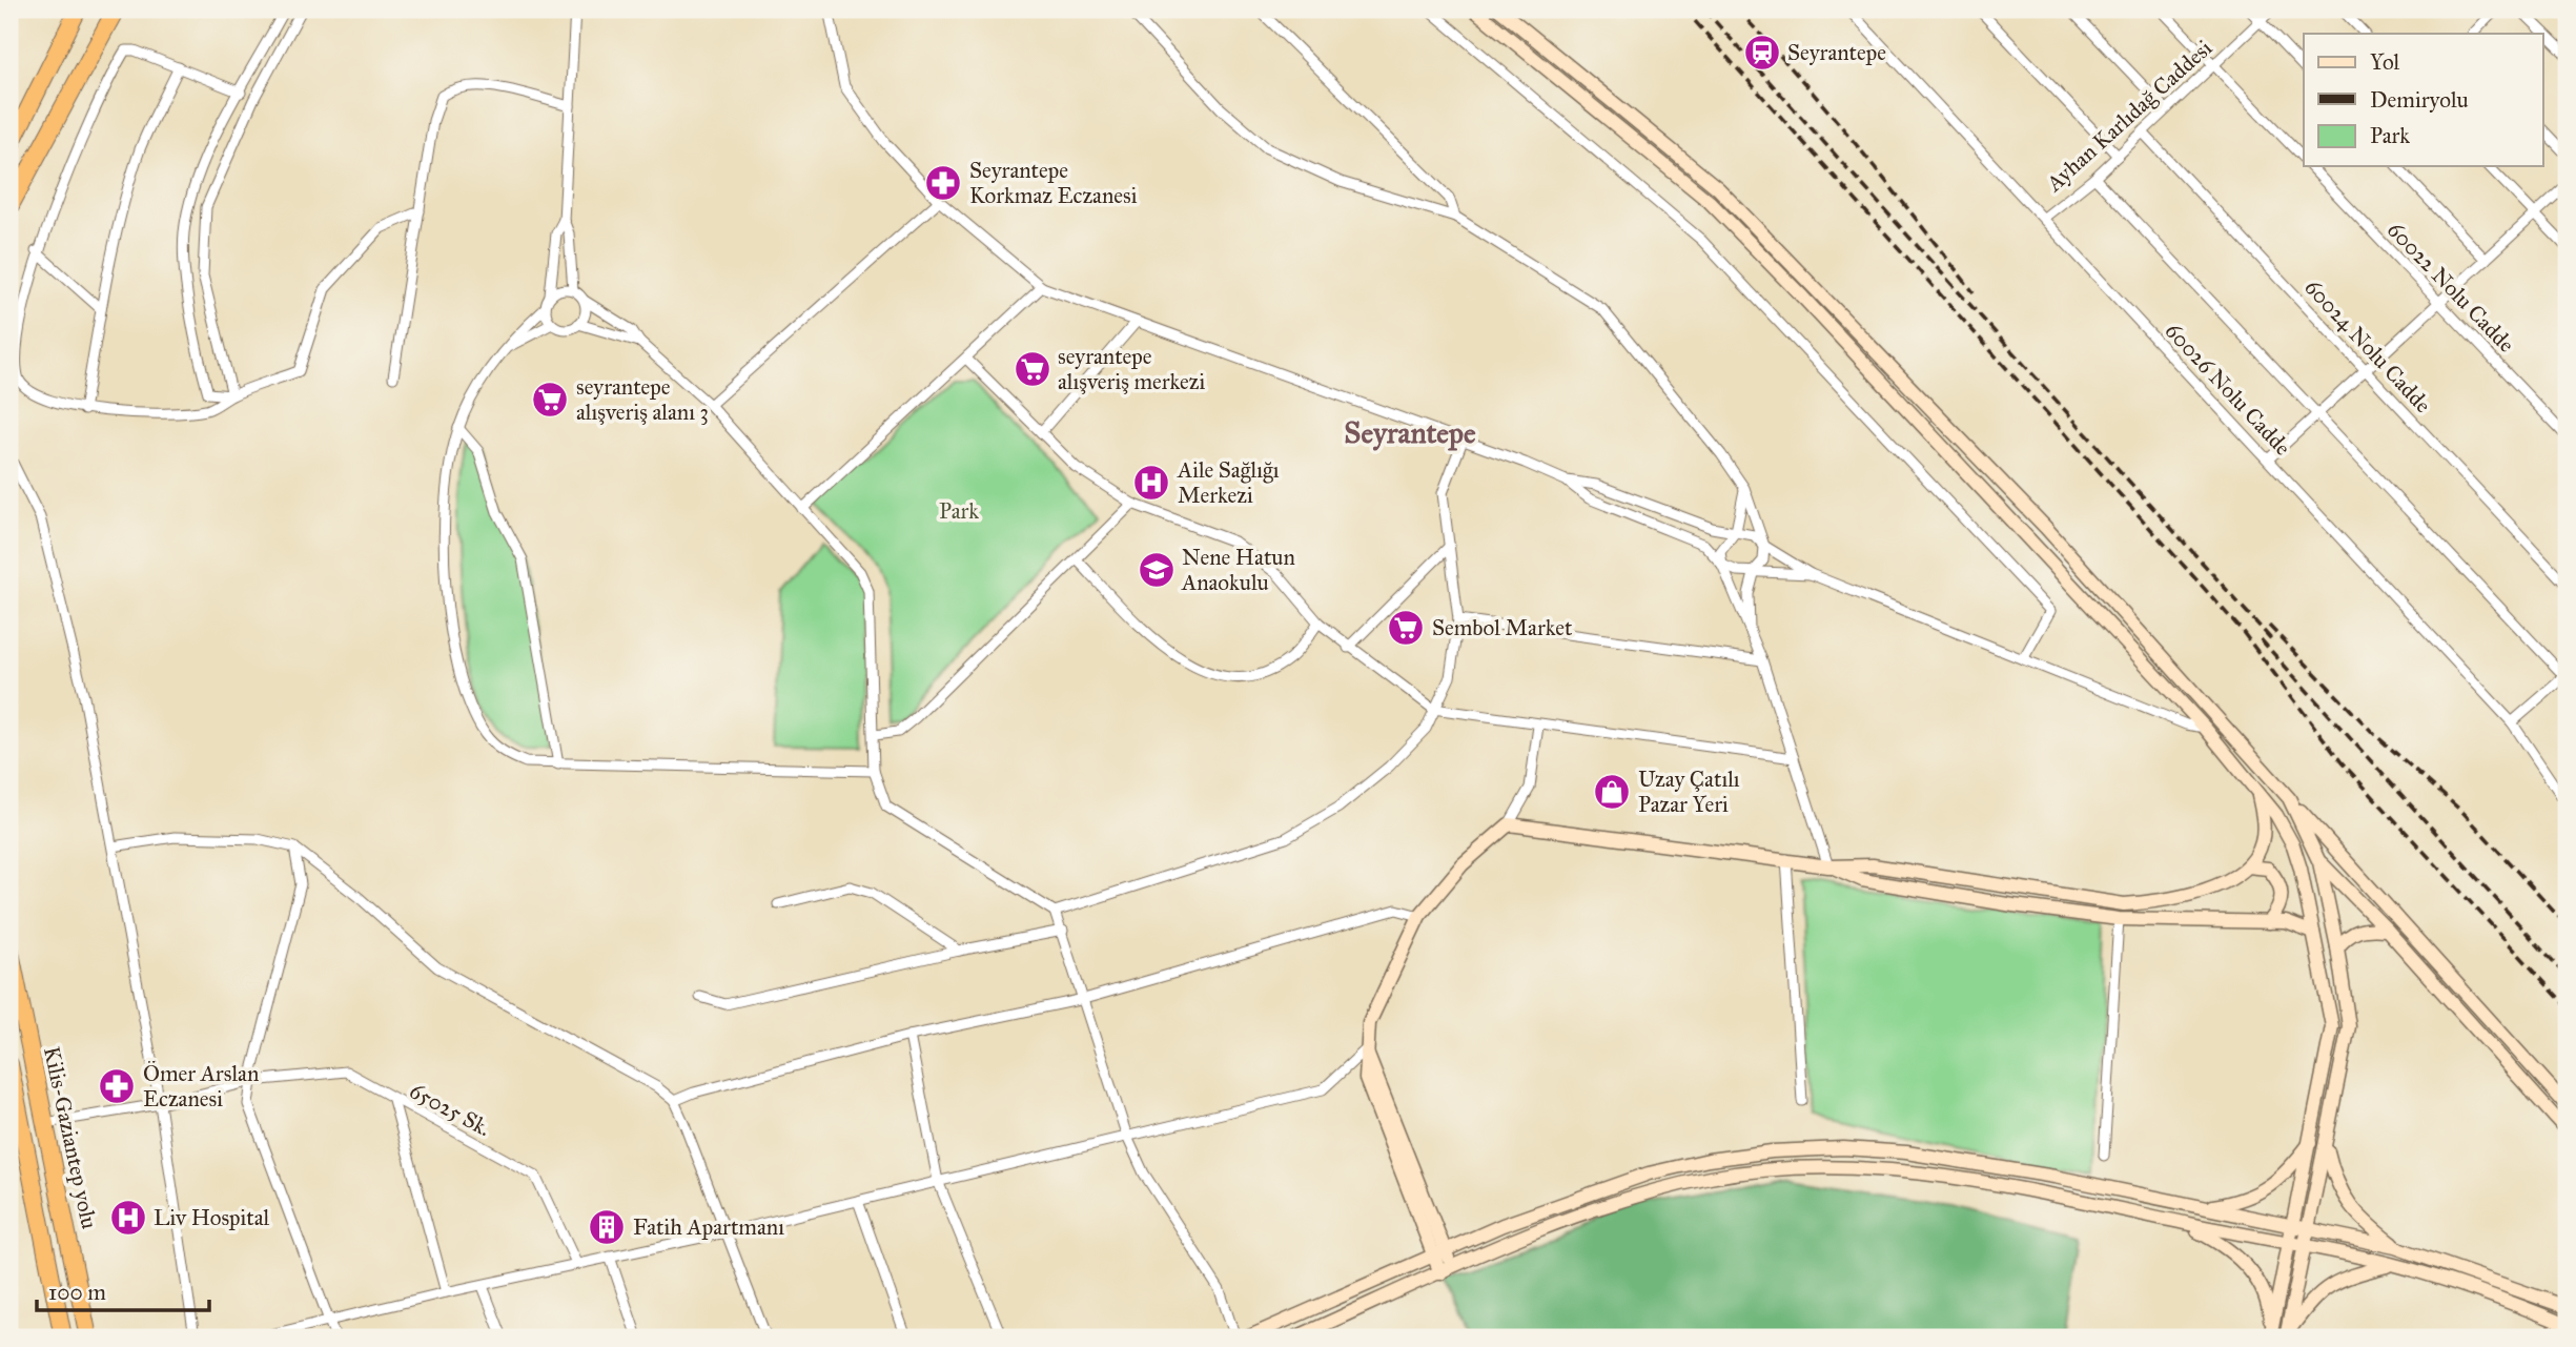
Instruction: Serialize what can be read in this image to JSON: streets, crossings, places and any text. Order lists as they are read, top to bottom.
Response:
{
  "streets": {
    "highway": ["Kilis-Gaziantep yolu"],
    "street": [
      "Ayhan Karlıdağ Caddesi",
      "60022 Nolu Cadde",
      "60024 Nolu Cadde",
      "60026 Nolu Cadde",
      "65025 Sk."
    ]
  },
  "crossings": [
    ["Ayhan Karlıdağ Caddesi", "60022 Nolu Cadde"],
    ["Ayhan Karlıdağ Caddesi", "60024 Nolu Cadde"],
    ["Ayhan Karlıdağ Caddesi", "60026 Nolu Cadde"],
    ["65025 Sk.", "Kilis-Gaziantep yolu"]
  ],
  "districts": ["Seyrantepe"],
  "parks": ["Park"],
  "places": {
    "station": ["Seyrantepe"],
    "pharmacy": ["Seyrantepe Korkmaz Eczanesi", "Ömer Arslan Eczanesi"],
    "supermarket": ["seyrantepe alışveriş merkezi", "seyrantepe alışveriş alanı 3", "Sembol Market"],
    "hospital": ["Aile Sağlığı Merkezi", "Liv Hospital"],
    "school or university": ["Nene Hatun Anaokulu"],
    "shop": ["Uzay Çatılı Pazar Yeri"],
    "building": ["Fatih Apartmanı"]
  },
  "legend": ["Yol", "Demiryolu", "Park"],
  "scale_bar": "100 m"
}
